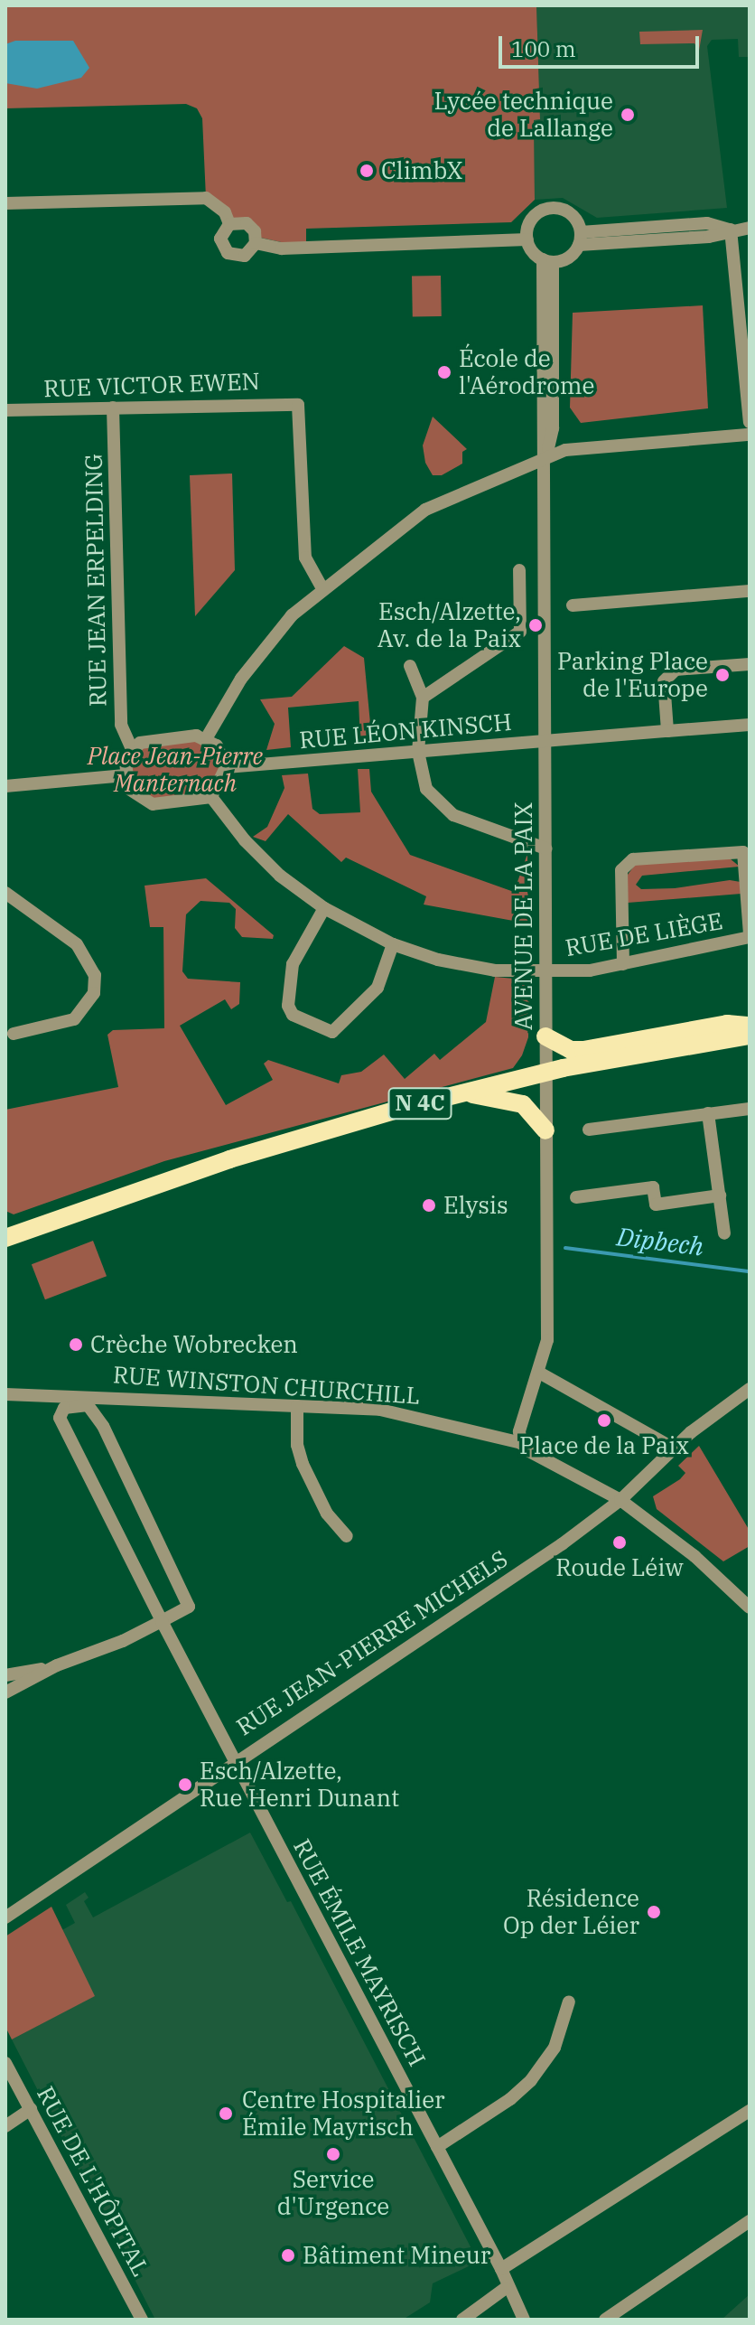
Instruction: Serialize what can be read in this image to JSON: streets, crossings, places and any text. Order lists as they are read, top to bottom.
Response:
{
  "streets": {
    "main road": ["N 4C"],
    "street": [
      "RUE VICTOR EWEN",
      "RUE JEAN ERPELDING",
      "RUE LÉON KINSCH",
      "AVENUE DE LA PAIX",
      "RUE DE LIÈGE",
      "RUE WINSTON CHURCHILL",
      "RUE JEAN-PIERRE MICHELS",
      "RUE ÉMILE MAYRISCH",
      "RUE DE L'HÔPITAL"
    ]
  },
  "crossings": [
    ["RUE VICTOR EWEN", "RUE JEAN ERPELDING"],
    ["RUE JEAN ERPELDING", "RUE LÉON KINSCH"],
    ["RUE JEAN ERPELDING", "RUE DE LIÈGE"],
    ["RUE LÉON KINSCH", "AVENUE DE LA PAIX"],
    ["RUE LÉON KINSCH", "RUE DE LIÈGE"],
    ["AVENUE DE LA PAIX", "RUE DE LIÈGE"],
    ["AVENUE DE LA PAIX", "N 4C"],
    ["RUE JEAN-PIERRE MICHELS", "RUE ÉMILE MAYRISCH"]
  ],
  "water": ["Dipbech"],
  "parks": ["Place Jean-Pierre Manternach"],
  "places": [
    "Lycée technique de Lallange",
    "ClimbX",
    "École de l'Aérodrome",
    "Esch/Alzette, Av. de la Paix",
    "Parking Place de l'Europe",
    "Elysis",
    "Crèche Wobrecken",
    "Place de la Paix",
    "Roude Léiw",
    "Esch/Alzette, Rue Henri Dunant",
    "Résidence Op der Léier",
    "Centre Hospitalier Émile Mayrisch",
    "Service d'Urgence",
    "Bâtiment Mineur"
  ],
  "scale_bar": "100 m"
}
